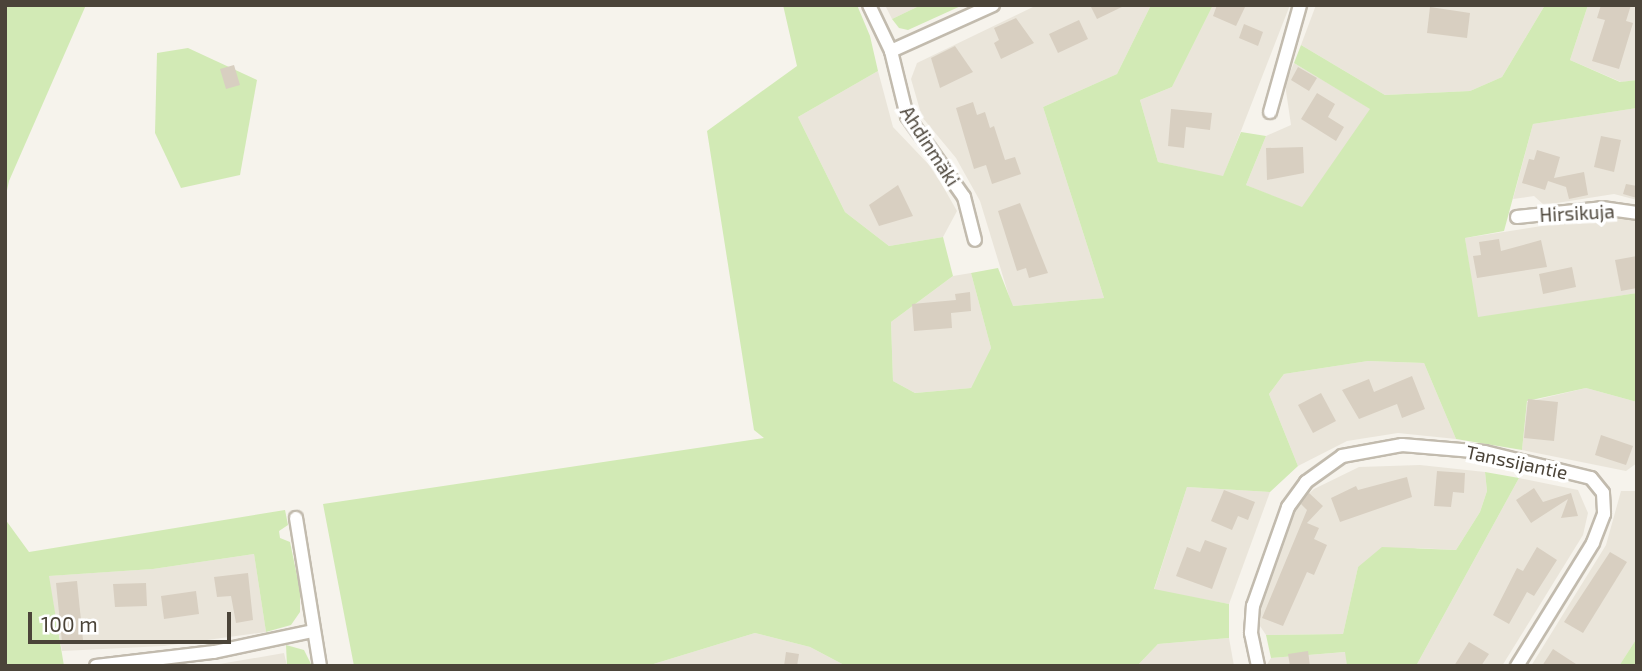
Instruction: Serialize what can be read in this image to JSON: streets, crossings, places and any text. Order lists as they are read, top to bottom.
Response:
{
  "streets": {
    "street": ["Ahdinmäki", "Hirsikuja", "Tanssijantie"]
  },
  "scale_bar": "100 m"
}
